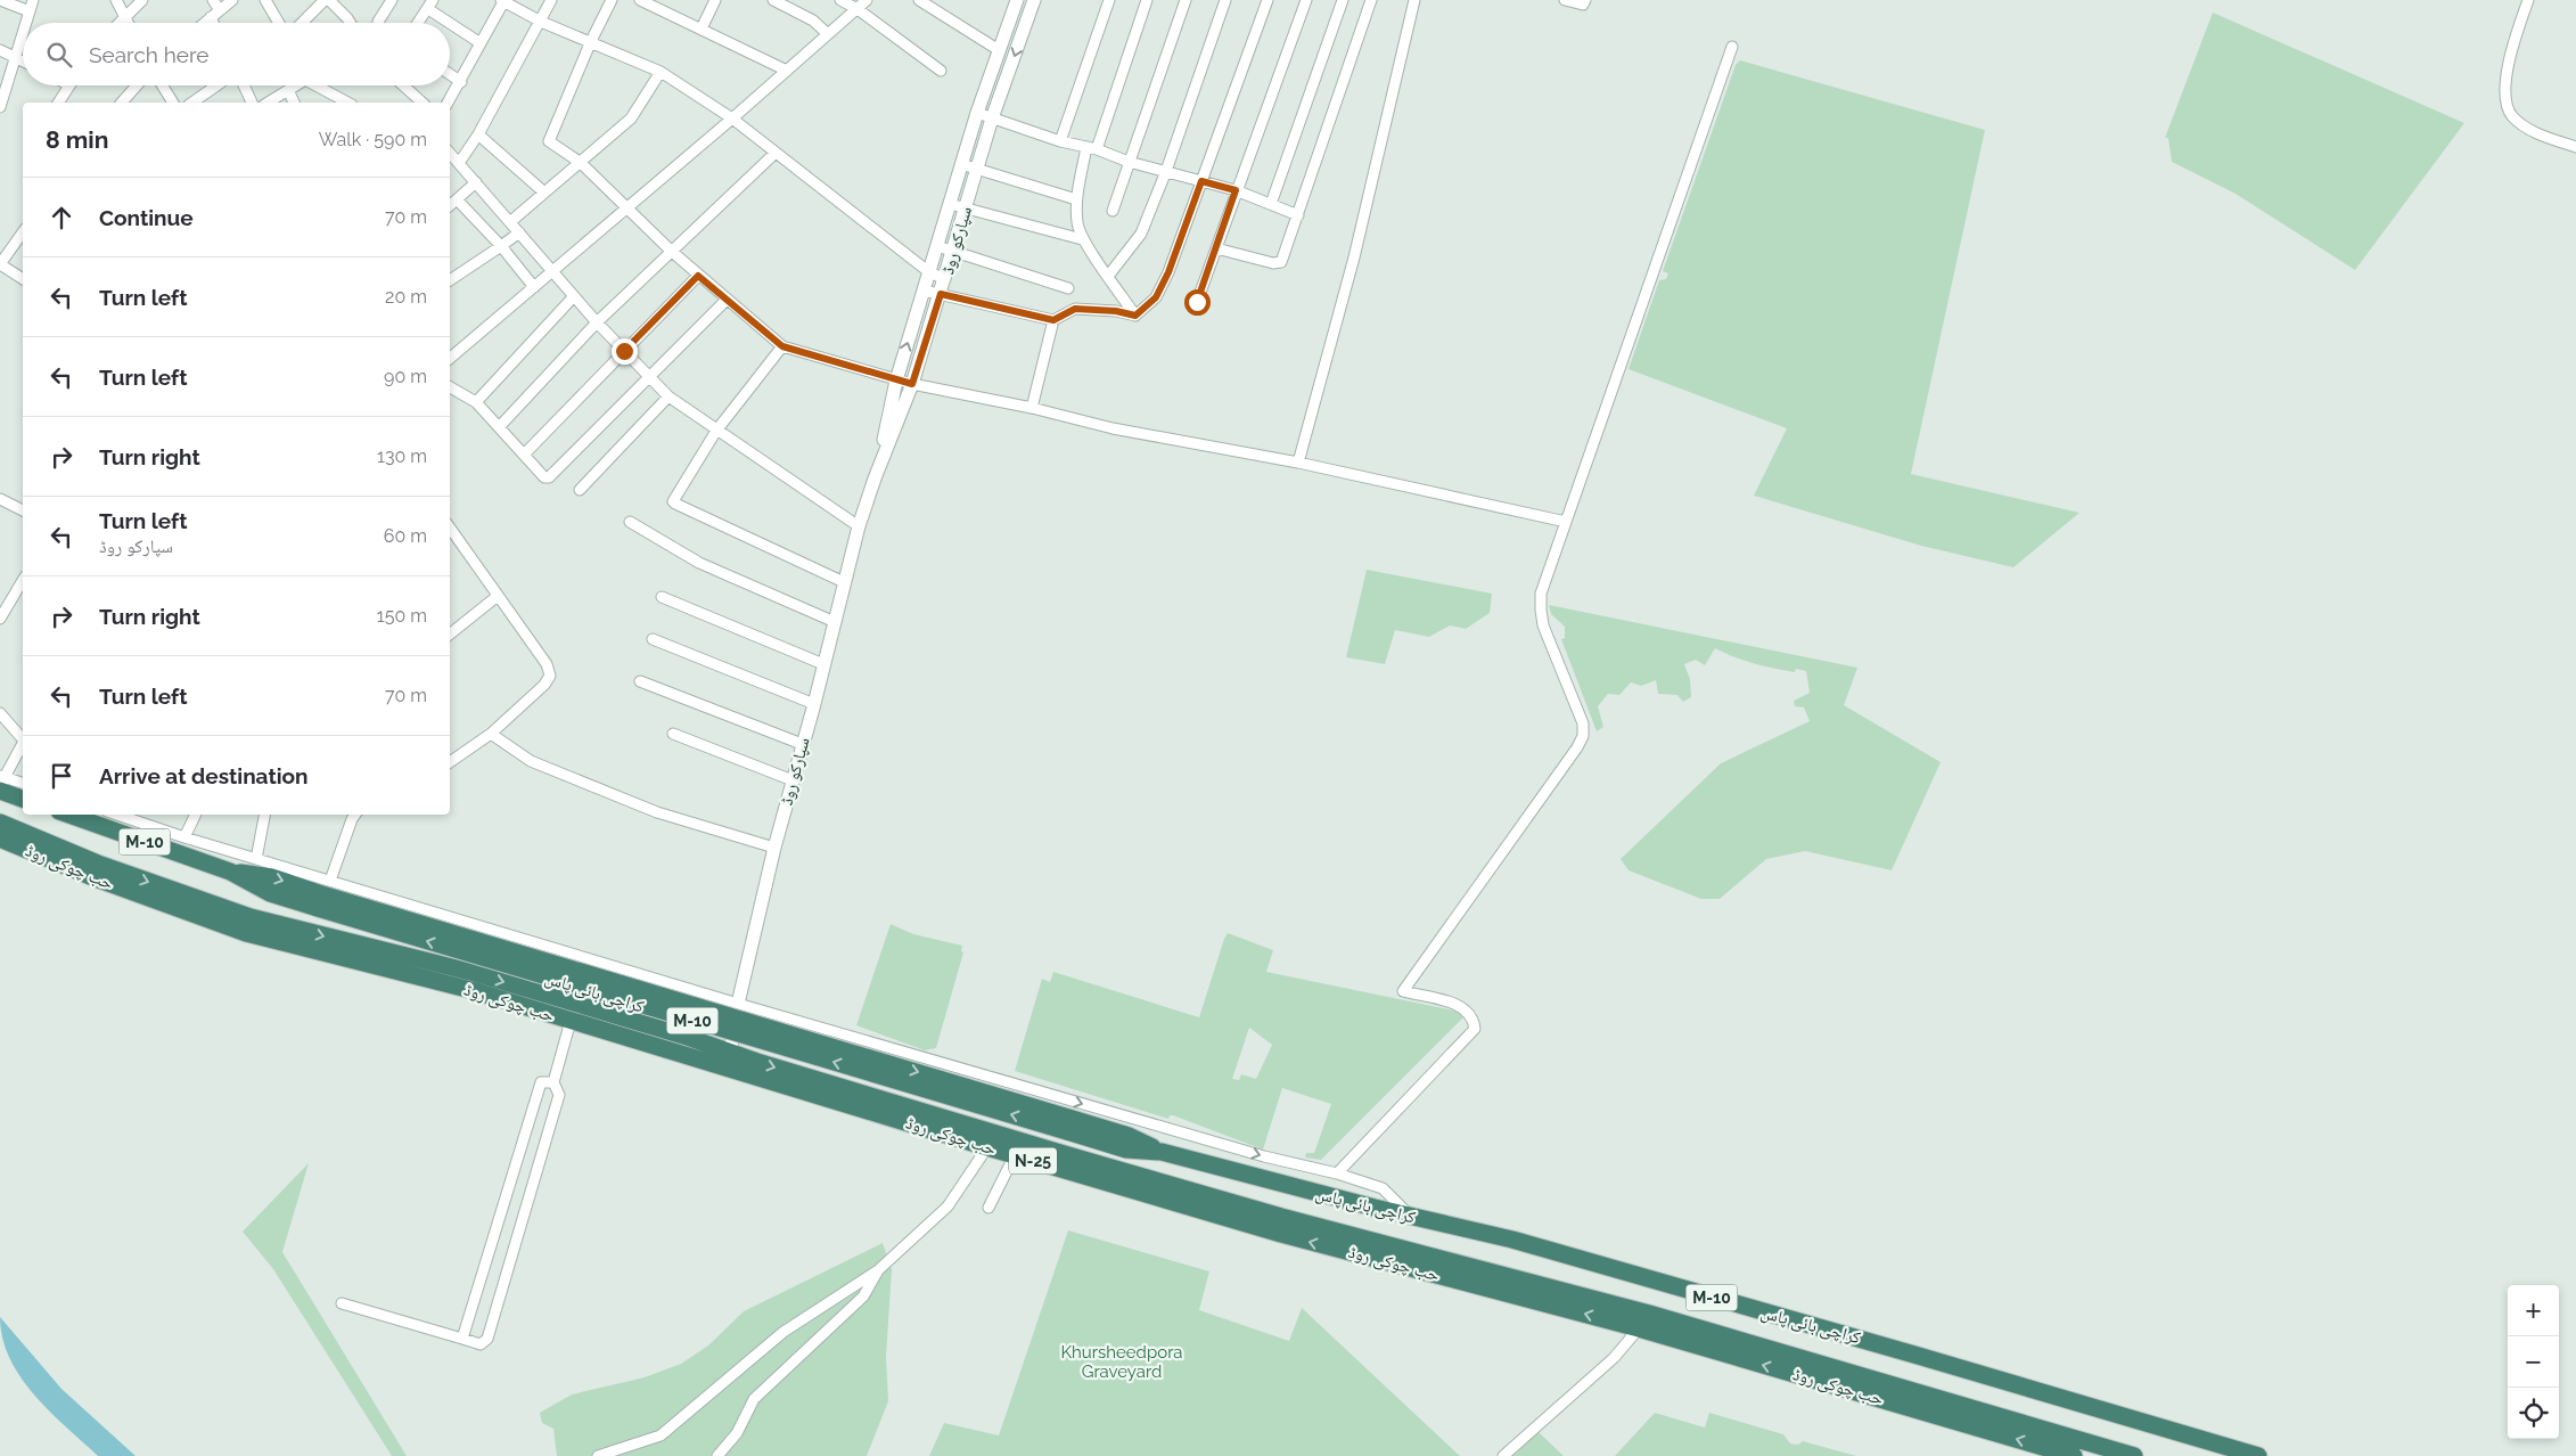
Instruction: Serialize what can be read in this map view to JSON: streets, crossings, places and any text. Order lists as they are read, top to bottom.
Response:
{
  "streets": {
    "highway": [
      "M-10",
      "حب چوکی روڈ",
      "کراچی بائی پاس",
      "N-25"
    ],
    "street": ["سپارکو روڈ"]
  },
  "crossings": [
    ["سپارکو روڈ", "حب چوکی روڈ"]
  ],
  "parks": ["Khursheedpora Graveyard"],
  "page": {
    "search": "Search here",
    "heading": ["8 min", "Walk · 590 m"],
    "list": [
      ["Continue", "70 m"],
      ["Turn left", "20 m"],
      ["Turn left", "90 m"],
      ["Turn right", "130 m"],
      ["Turn left", "سپارکو روڈ", "60 m"],
      ["Turn right", "150 m"],
      ["Turn left", "70 m"],
      "Arrive at destination"
    ],
    "map_buttons": ["+", "−"]
  }
}
